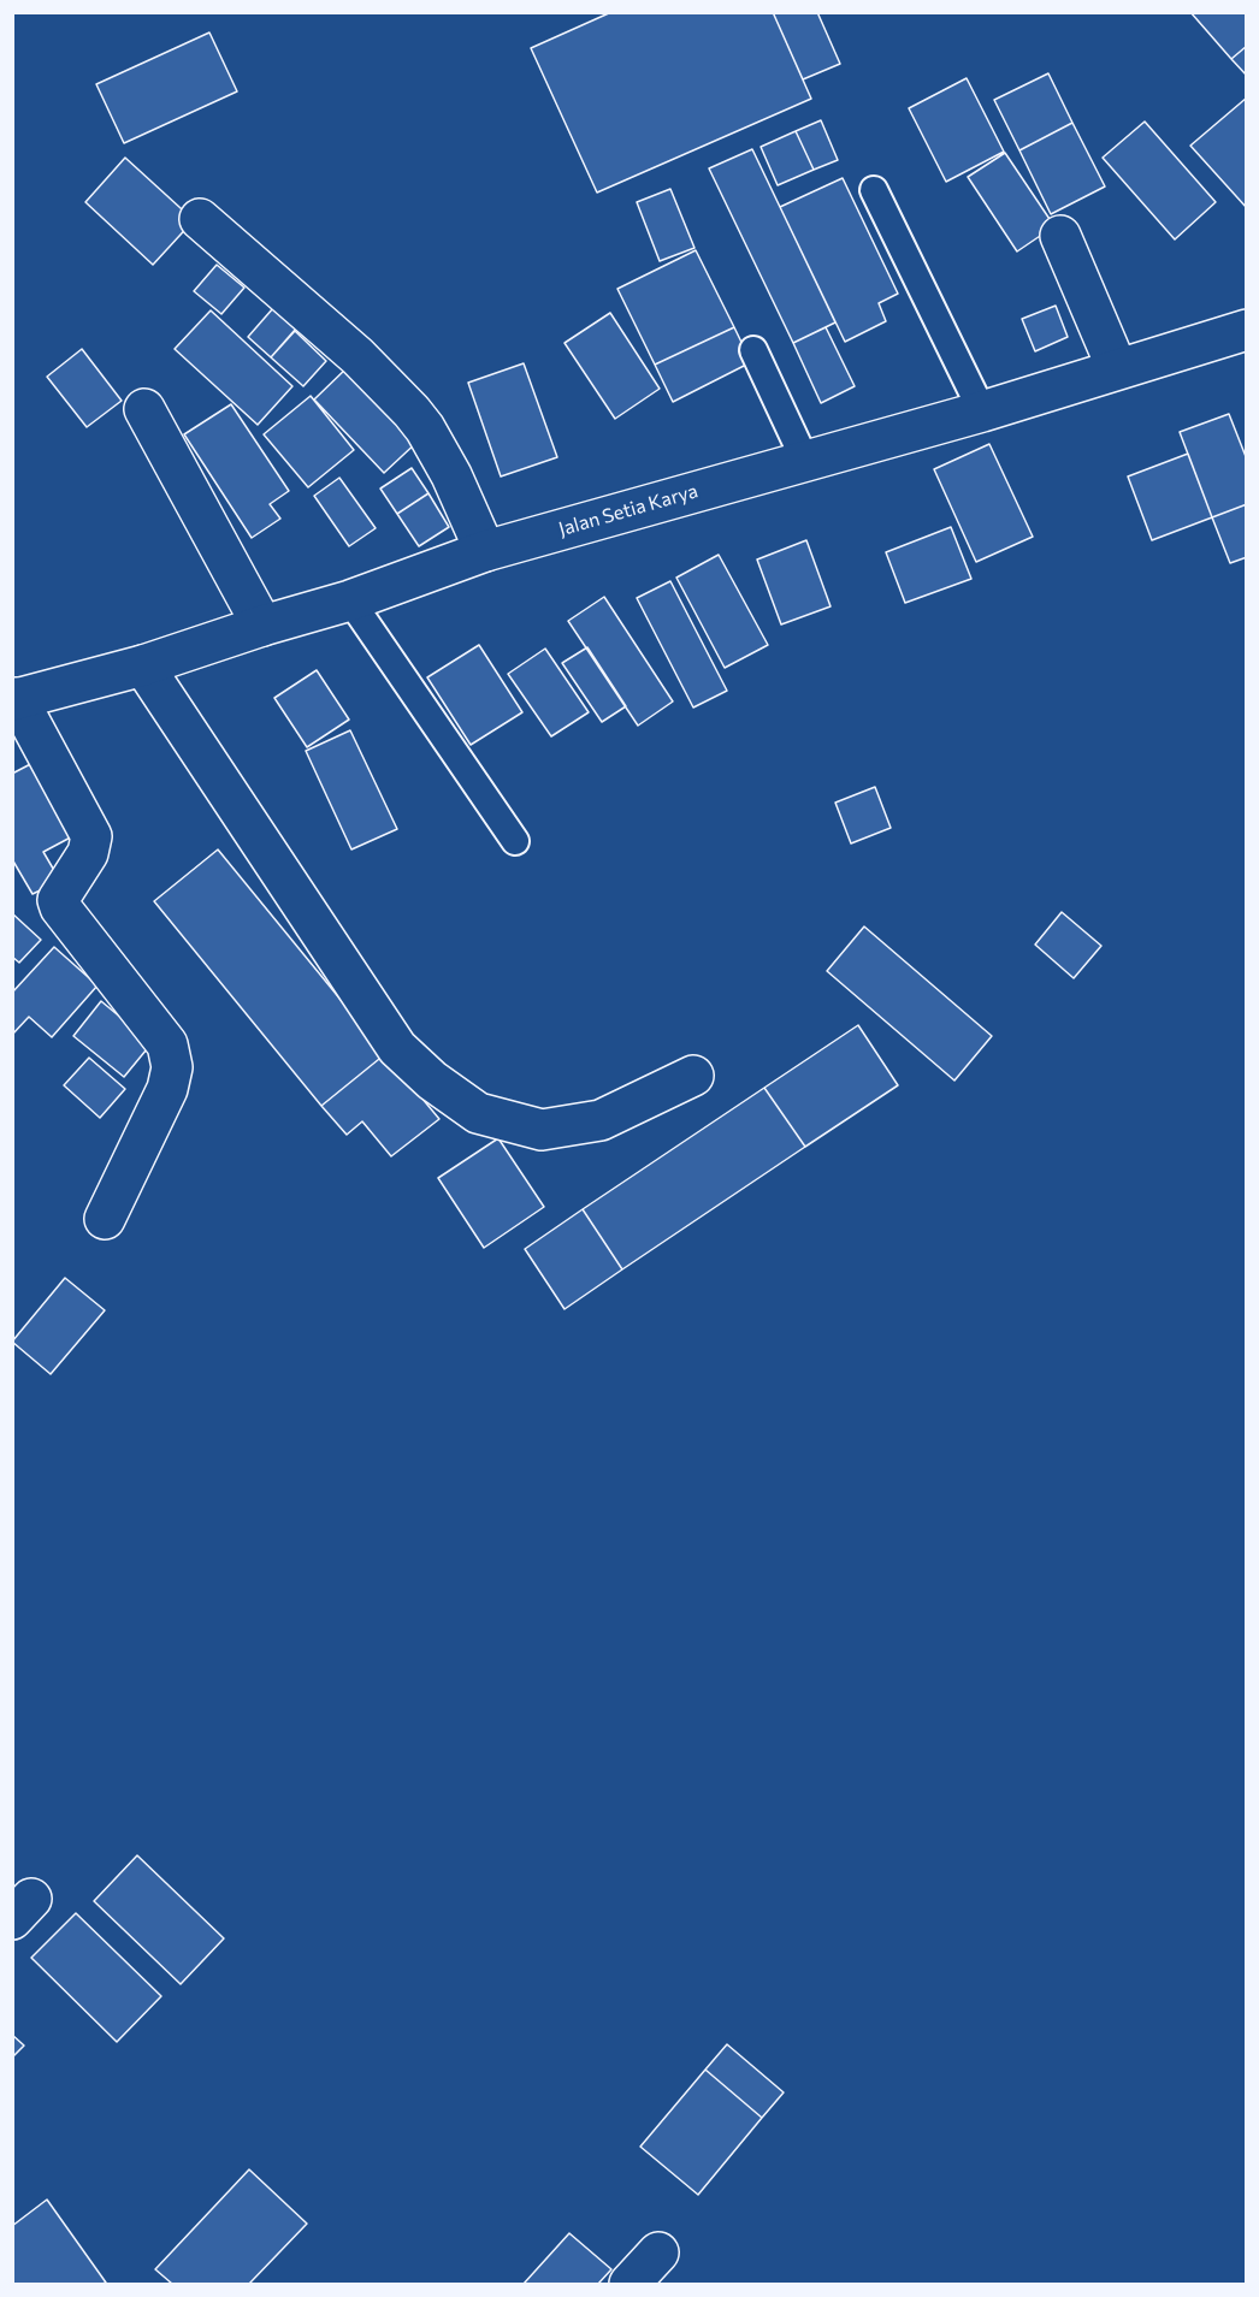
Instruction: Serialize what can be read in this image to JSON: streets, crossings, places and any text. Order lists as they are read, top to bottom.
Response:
{
  "streets": {
    "street": ["Jalan Setia Karya"]
  }
}
